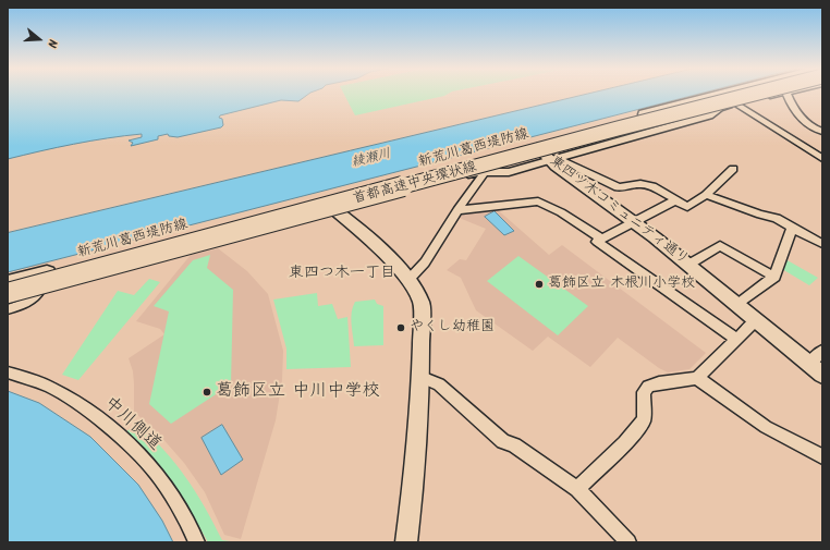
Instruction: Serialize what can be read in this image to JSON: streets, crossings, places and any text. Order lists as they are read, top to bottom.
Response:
{
  "streets": {
    "highway": ["首都高速中央環状線"],
    "main road": ["新荒川葛西堤防線", "東四ツ木コミュニティ通り"],
    "street": ["中川側道"]
  },
  "crossings": [
    ["新荒川葛西堤防線", "首都高速中央環状線"],
    ["新荒川葛西堤防線", "東四ツ木コミュニティ通り"]
  ],
  "districts": ["東四つ木一丁目"],
  "water": ["綾瀬川"],
  "places": ["葛飾区立 木根川小学校", "やくし幼稚園", "葛飾区立 中川中学校"],
  "north": "right"
}
